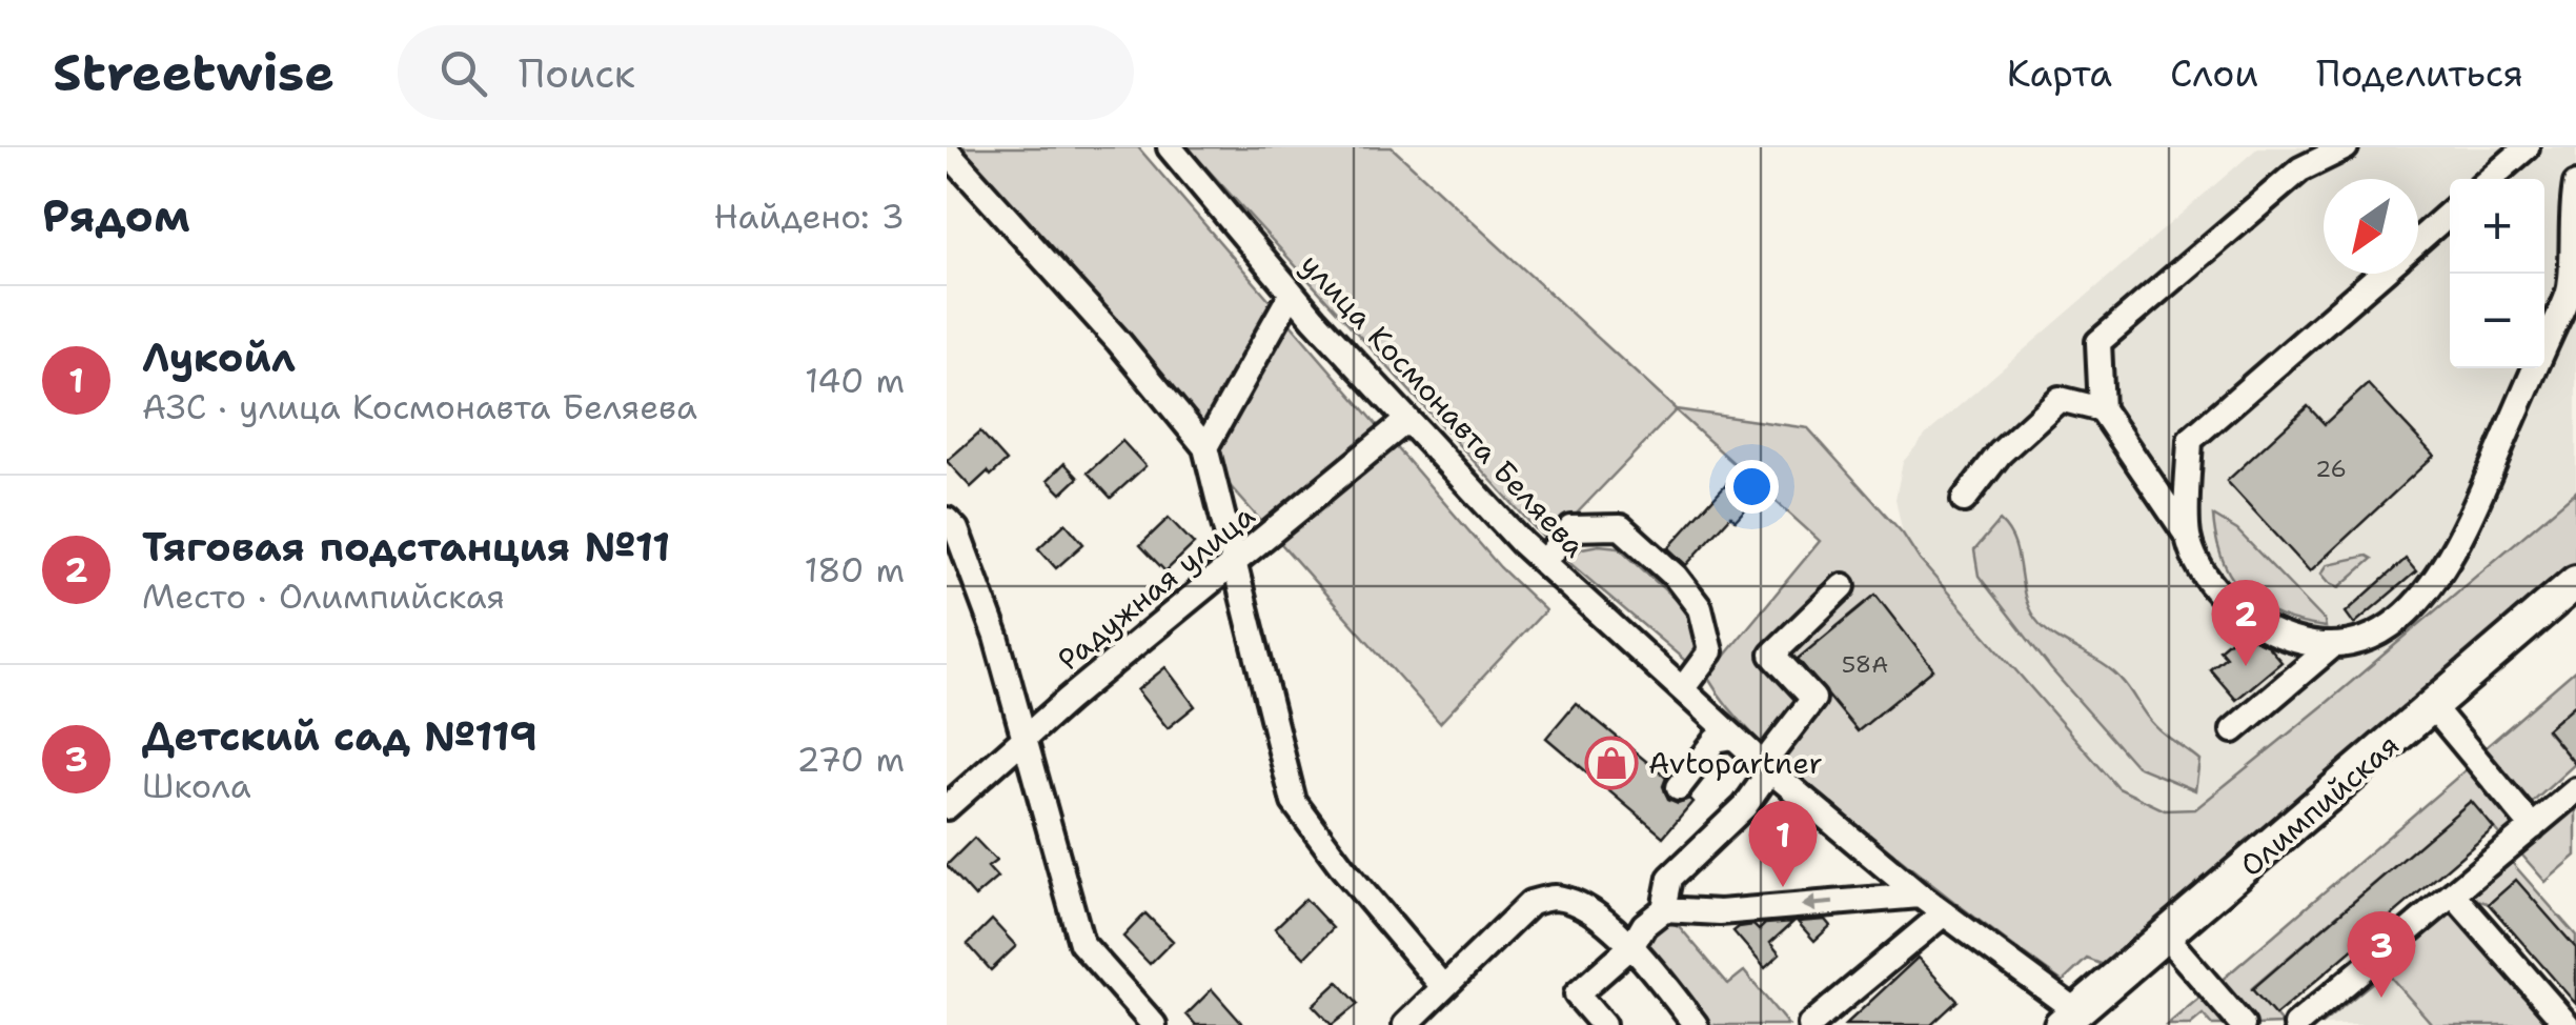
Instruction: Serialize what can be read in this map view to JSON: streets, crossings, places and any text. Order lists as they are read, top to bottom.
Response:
{
  "streets": {
    "main road": ["Олимпийская"],
    "street": ["улица Космонавта Беляева", "Радужная улица"]
  },
  "crossings": [
    ["улица Космонавта Беляева", "Радужная улица"],
    ["улица Космонавта Беляева", "Олимпийская"]
  ],
  "places": {
    "shop": ["Avtopartner"]
  },
  "house_numbers": ["26", "58А"],
  "north": "bottom left",
  "page": {
    "header": "Streetwise",
    "search": "Поиск",
    "nav": ["Карта", "Слои", "Поделиться"],
    "heading": ["Рядом", "Найдено: 3"],
    "map_buttons": ["+", "−"],
    "list": [
      {
        "mark": "1",
        "name": "Лукойл",
        "note": "АЗС · улица Космонавта Беляева",
        "value": "140 m"
      },
      {
        "mark": "2",
        "name": "Тяговая подстанция №11",
        "note": "Место · Олимпийская",
        "value": "180 m"
      },
      {
        "mark": "3",
        "name": "Детский сад №119",
        "note": "Школа",
        "value": "270 m"
      }
    ],
    "pins": ["2", "1", "3"]
  }
}
